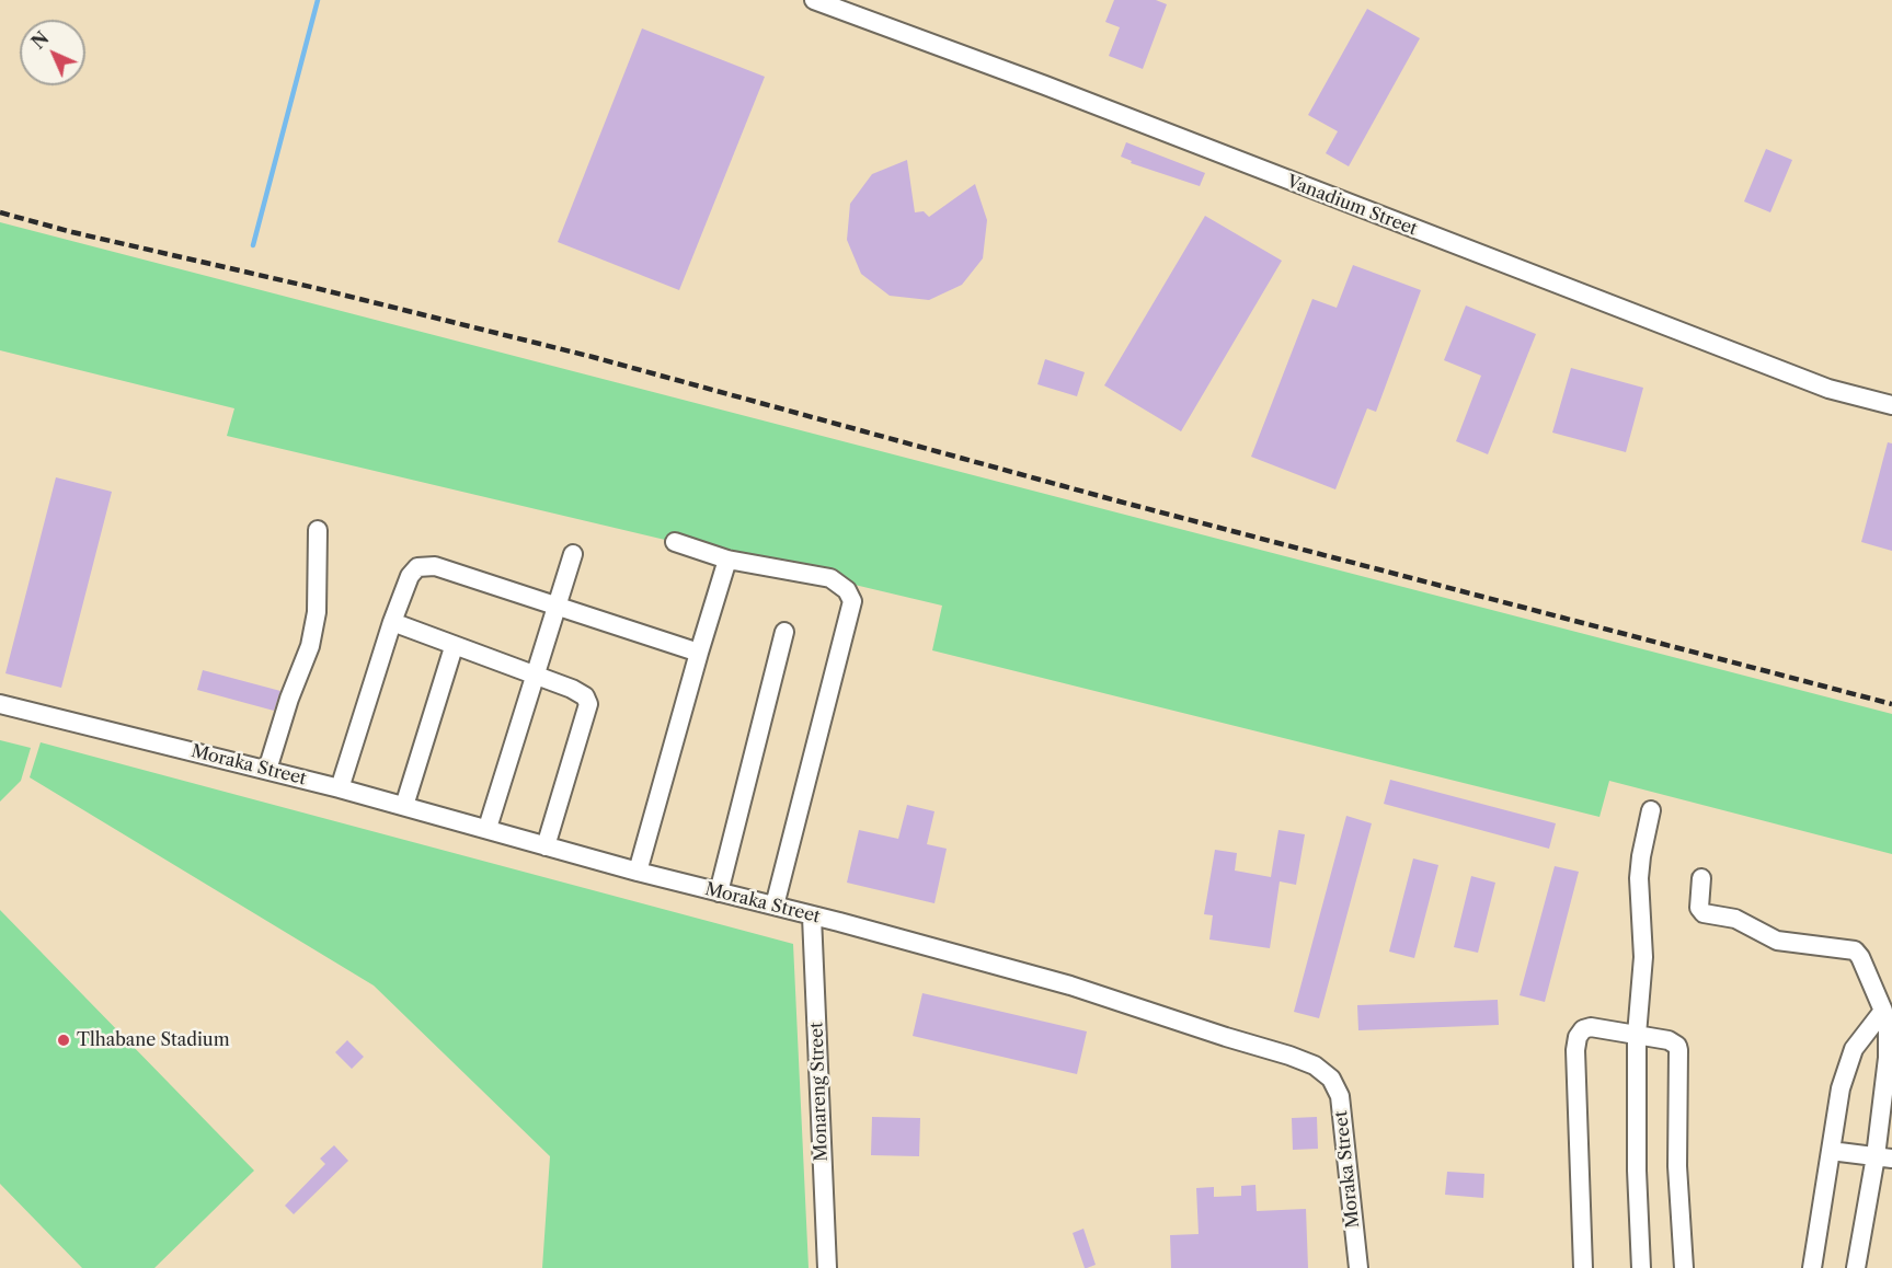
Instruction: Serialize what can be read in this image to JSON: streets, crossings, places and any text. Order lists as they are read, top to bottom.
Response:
{
  "streets": {
    "street": ["Vanadium Street", "Moraka Street", "Monareng Street"]
  },
  "crossings": [
    ["Moraka Street", "Monareng Street"]
  ],
  "places": ["Tlhabane Stadium"],
  "north": "top left"
}
